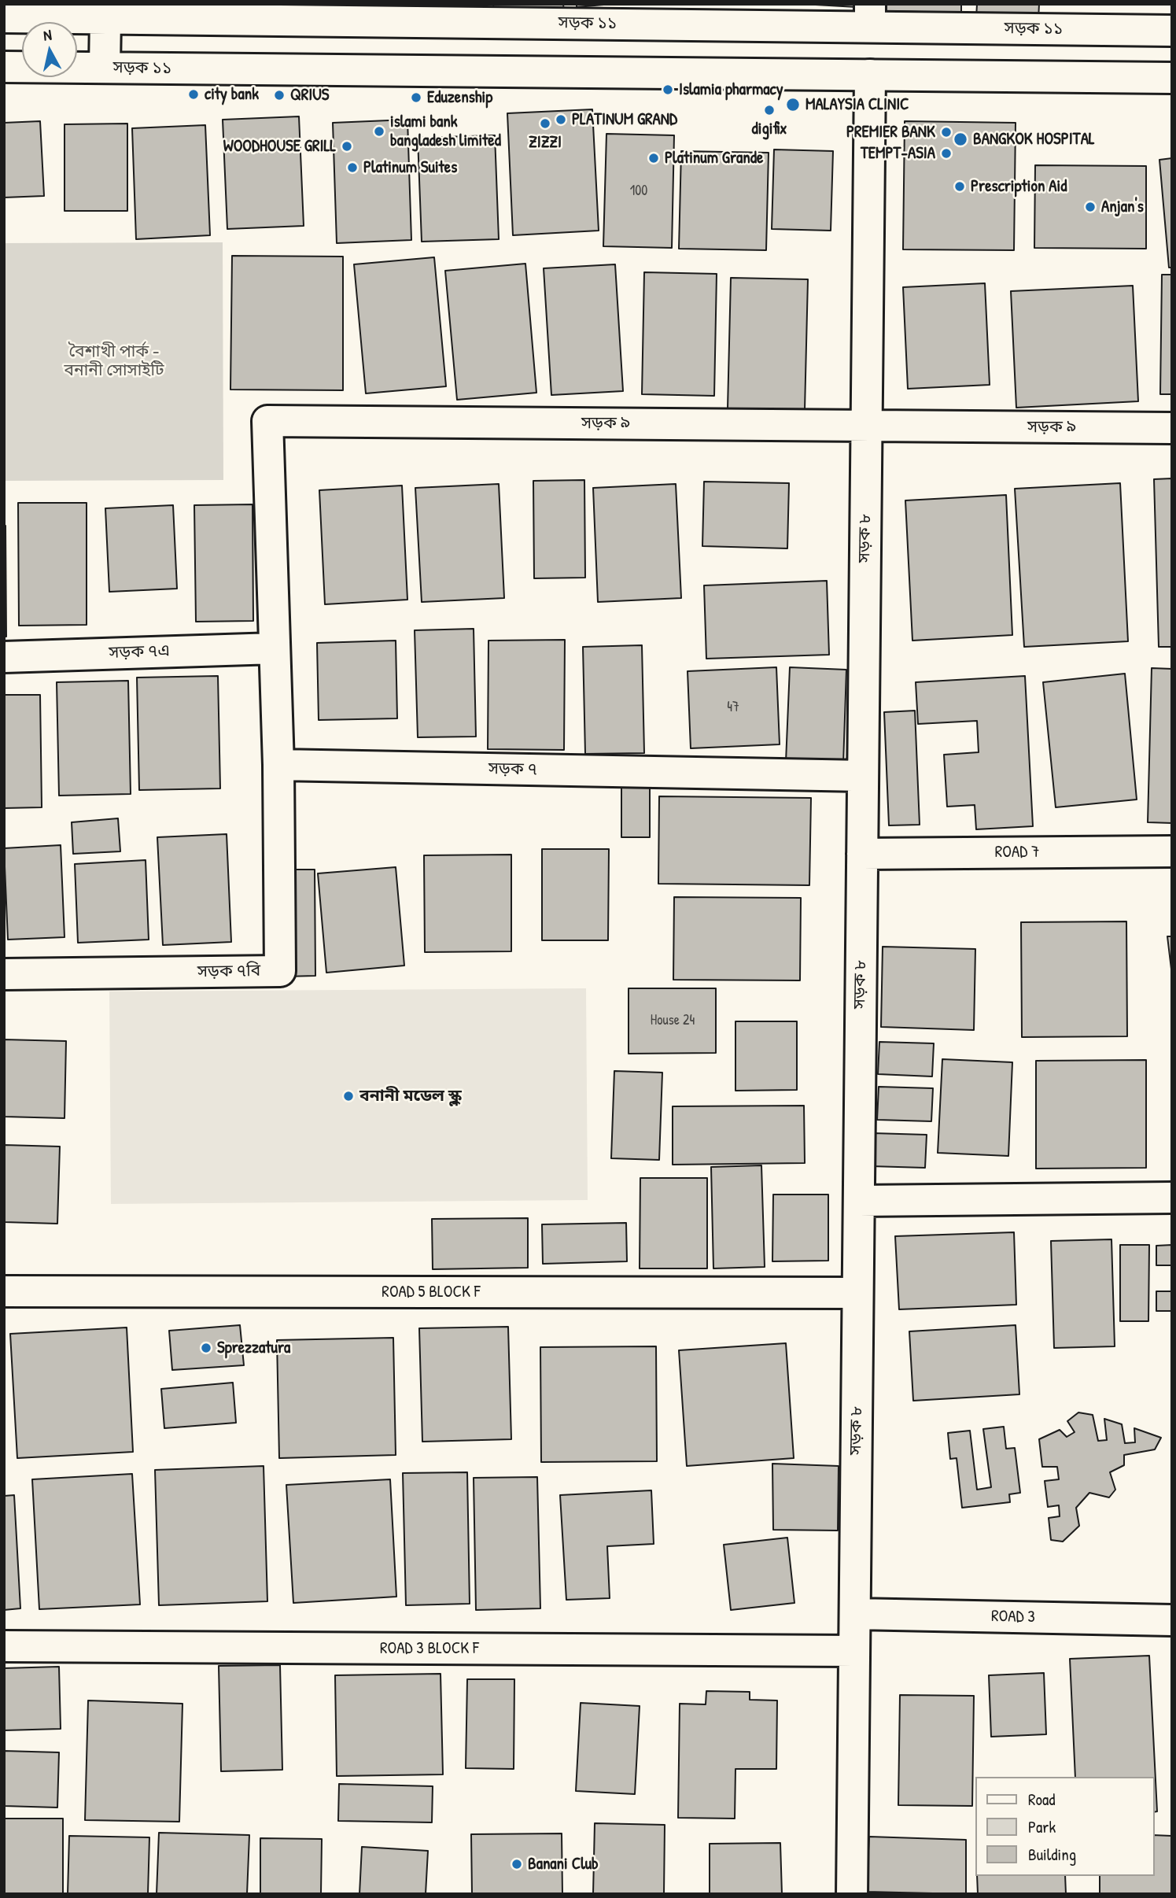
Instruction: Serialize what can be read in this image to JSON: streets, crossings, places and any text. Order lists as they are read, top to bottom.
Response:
{
  "streets": {
    "street": [
      "সড়ক ১১",
      "সড়ক ৯",
      "সড়ক ৮",
      "সড়ক ৭এ",
      "সড়ক ৭",
      "ROAD 7",
      "সড়ক ৭বি",
      "ROAD 5 BLOCK F",
      "ROAD 3",
      "ROAD 3 BLOCK F"
    ]
  },
  "crossings": [
    ["সড়ক ১১", "সড়ক ৮"],
    ["সড়ক ৯", "সড়ক ৮"],
    ["সড়ক ৯", "সড়ক ৭এ"],
    ["সড়ক ৮", "সড়ক ৭"],
    ["সড়ক ৮", "ROAD 7"],
    ["সড়ক ৮", "ROAD 5 BLOCK F"],
    ["সড়ক ৮", "ROAD 3"],
    ["সড়ক ৮", "ROAD 3 BLOCK F"],
    ["সড়ক ৭", "সড়ক ৭বি"]
  ],
  "parks": ["বৈশাখী পার্ক - বনানী সোসাইটি"],
  "places": [
    "Islamia pharmacy",
    "city bank",
    "QRIUS",
    "Eduzenship",
    "MALAYSIA CLINIC",
    "digifix",
    "PLATINUM GRAND",
    "ZIZZI",
    "islami bank bangladesh limited",
    "PREMIER BANK",
    "BANGKOK HOSPITAL",
    "WOODHOUSE GRILL",
    "TEMPT-ASIA",
    "Platinum Grande",
    "Platinum Suites",
    "Prescription Aid",
    "Anjan's",
    "বনানী মডেল স্কুল",
    "Sprezzatura",
    "Banani Club"
  ],
  "house_numbers": ["100", "47", "House 24"],
  "legend": ["Road", "Park", "Building"],
  "north": "top"
}
